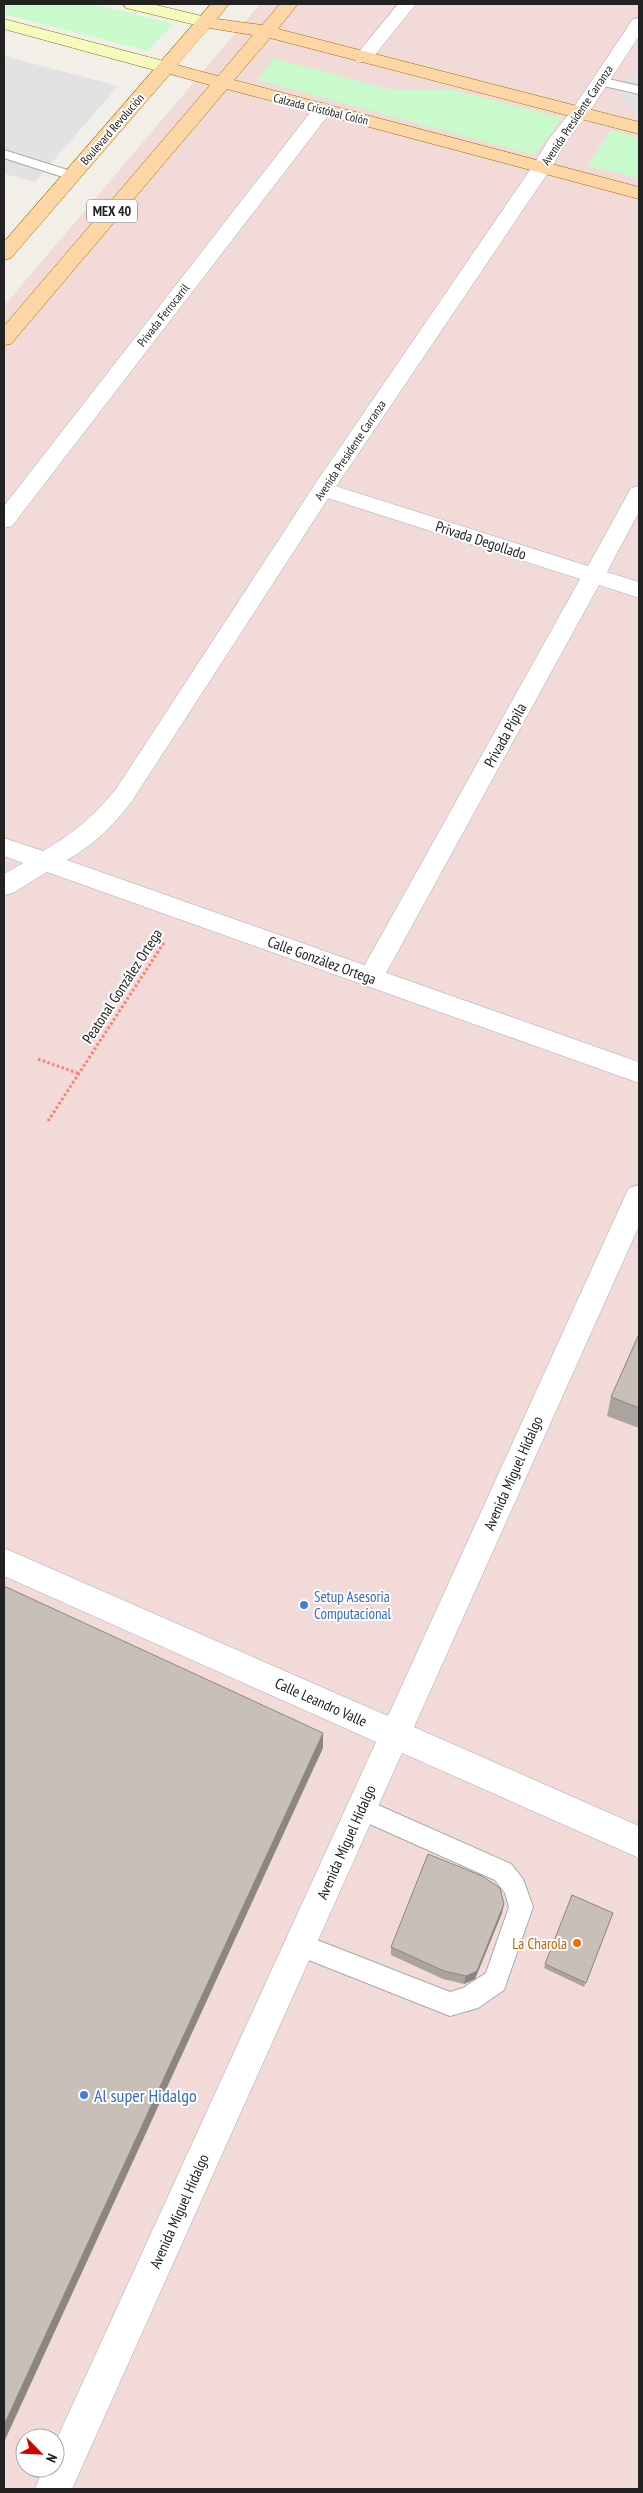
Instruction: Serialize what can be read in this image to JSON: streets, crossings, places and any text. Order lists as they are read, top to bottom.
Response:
{
  "streets": {
    "main road": ["Calzada Cristóbal Colón", "Boulevard Revolución", "MEX 40"],
    "street": [
      "Avenida Presidente Carranza",
      "Privada Ferrocarril",
      "Privada Degollado",
      "Privada Pípila",
      "Calle González Ortega",
      "Avenida Miguel Hidalgo",
      "Calle Leandro Valle"
    ],
    "path": ["Peatonal González Ortega"]
  },
  "crossings": [
    ["Calzada Cristóbal Colón", "Avenida Presidente Carranza"],
    ["Calzada Cristóbal Colón", "Boulevard Revolución"],
    ["Calzada Cristóbal Colón", "MEX 40"],
    ["Calzada Cristóbal Colón", "Privada Ferrocarril"],
    ["Avenida Presidente Carranza", "Privada Degollado"],
    ["Avenida Presidente Carranza", "Calle González Ortega"],
    ["Privada Degollado", "Privada Pípila"],
    ["Privada Pípila", "Calle González Ortega"],
    ["Calle González Ortega", "Peatonal González Ortega"],
    ["Avenida Miguel Hidalgo", "Calle Leandro Valle"]
  ],
  "places": ["Setup Asesoria Computacional", "La Charola", "Al super Hidalgo"],
  "north": "bottom right"
}
